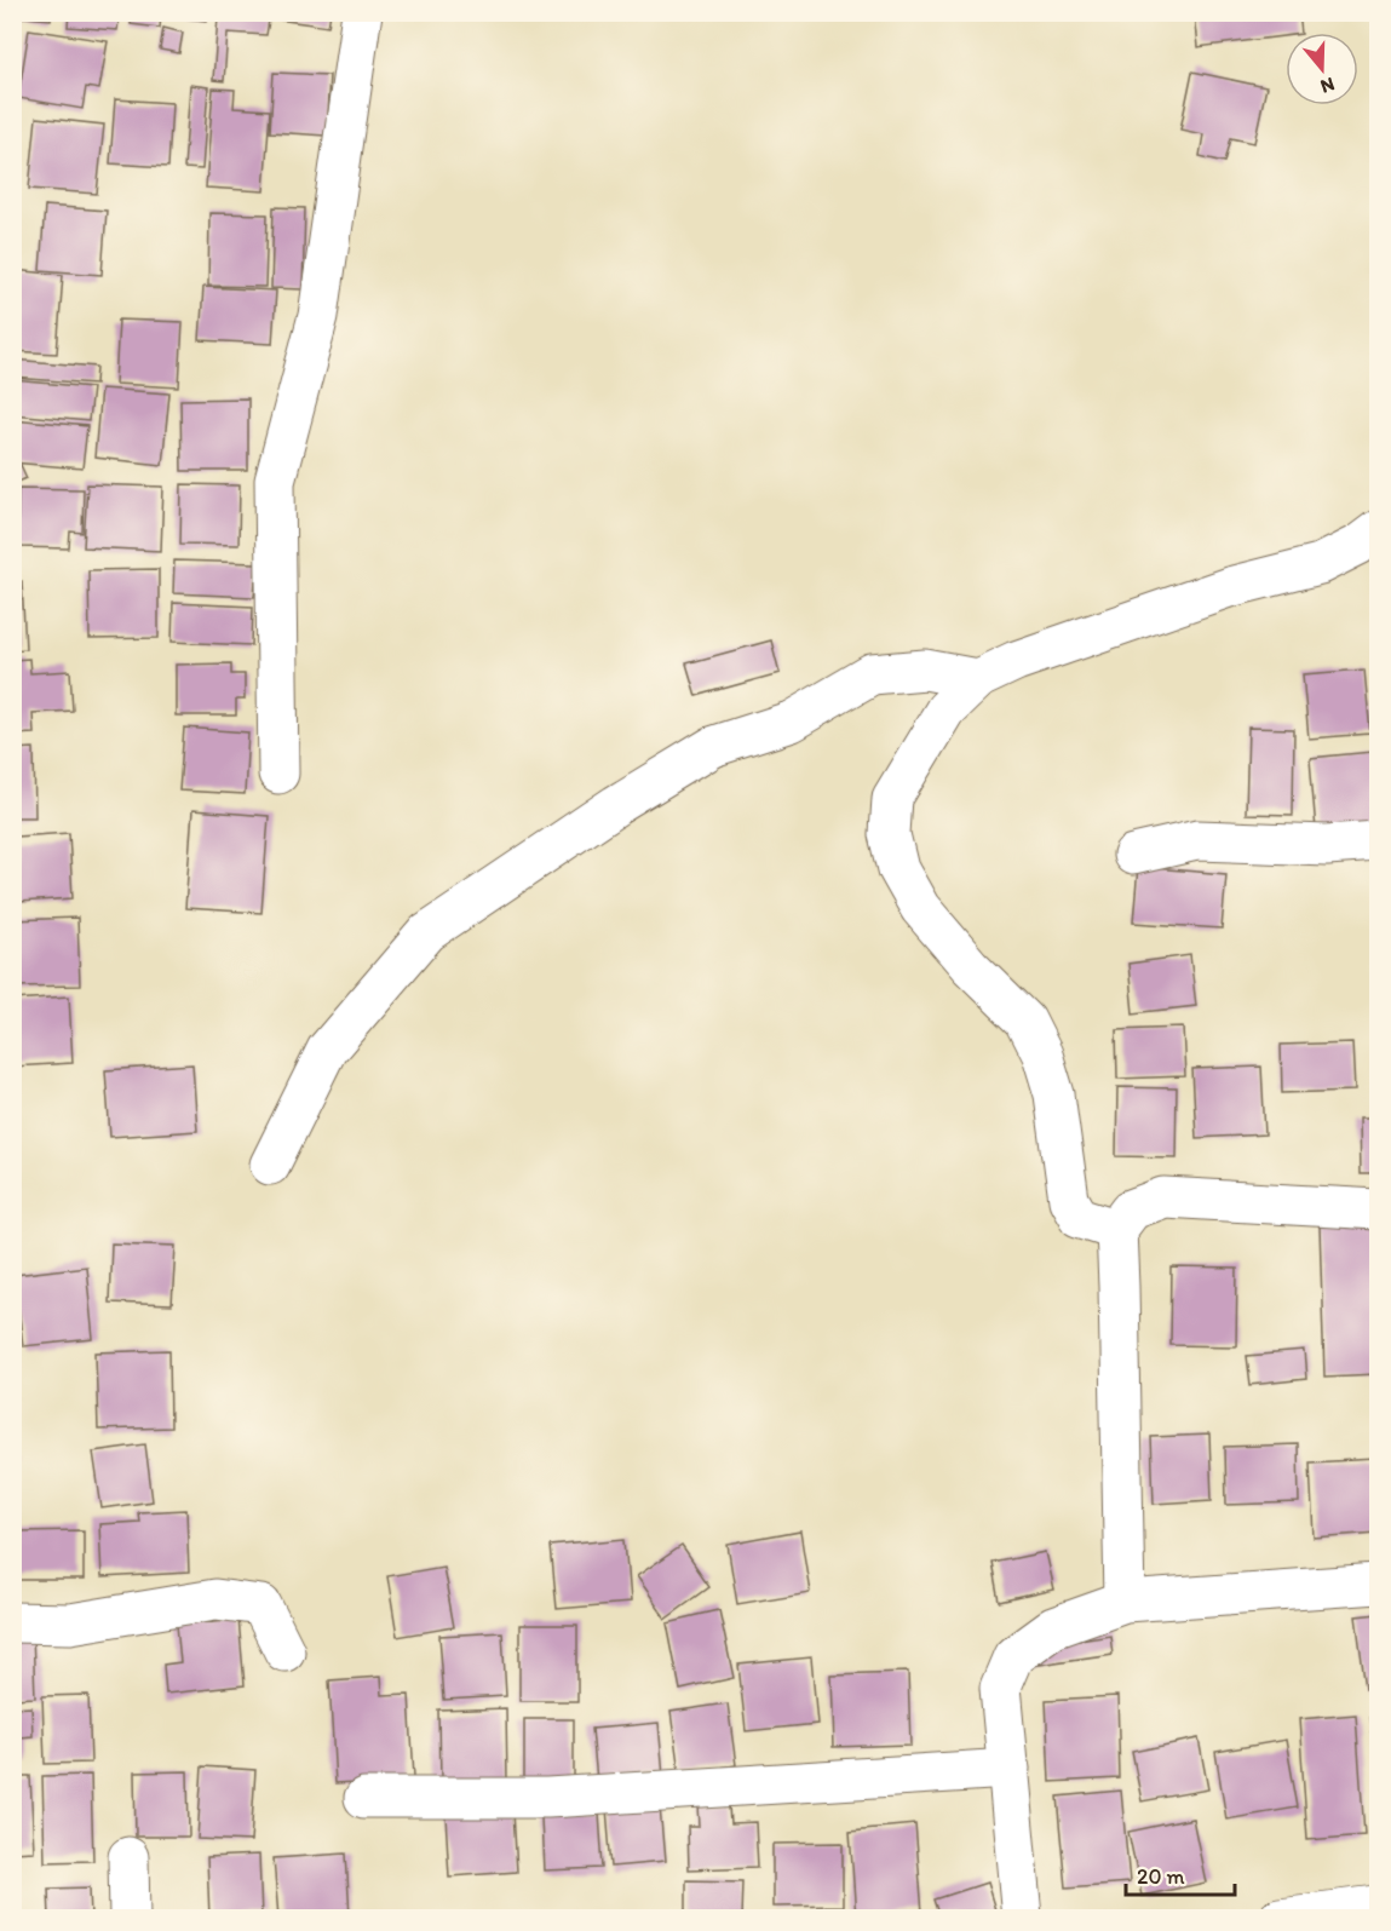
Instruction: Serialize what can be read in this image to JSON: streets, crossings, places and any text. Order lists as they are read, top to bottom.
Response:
{
  "scale_bar": "20 m",
  "north": "bottom"
}
